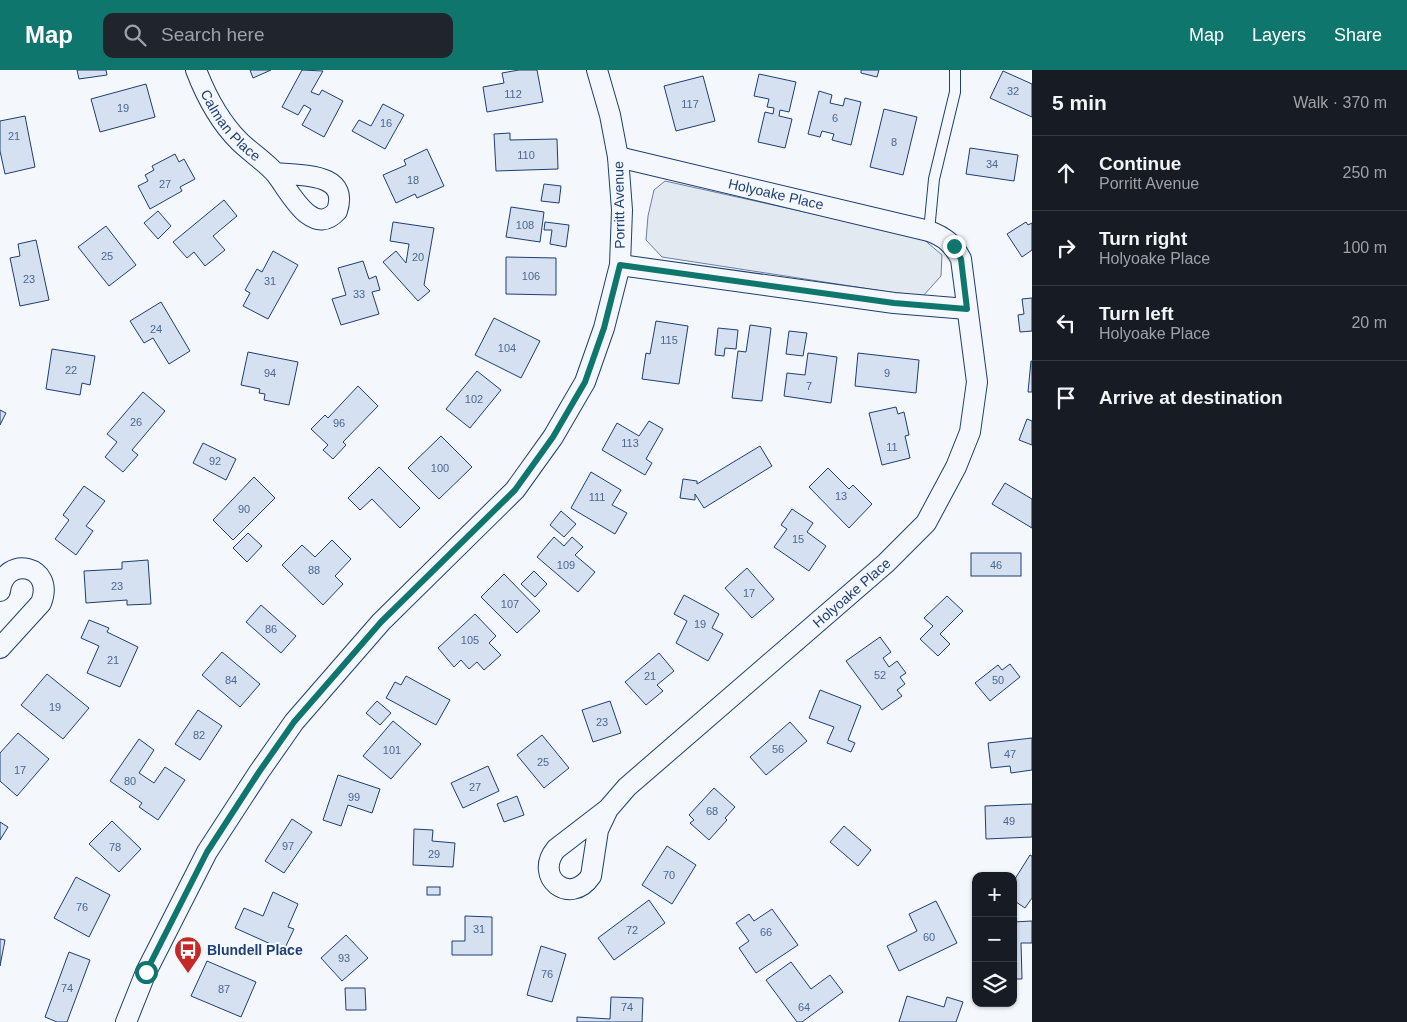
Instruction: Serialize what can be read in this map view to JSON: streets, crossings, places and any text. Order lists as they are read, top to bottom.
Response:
{
  "streets": {
    "street": ["Calman Place", "Holyoake Place", "Porritt Avenue"]
  },
  "crossings": [
    ["Holyoake Place", "Porritt Avenue"]
  ],
  "places": {
    "bus stop": ["Blundell Place"]
  },
  "house_numbers": [
    "32",
    "112",
    "117",
    "19",
    "6",
    "16",
    "21",
    "8",
    "110",
    "34",
    "18",
    "27",
    "108",
    "25",
    "20",
    "106",
    "23",
    "31",
    "33",
    "24",
    "115",
    "104",
    "22",
    "94",
    "9",
    "7",
    "102",
    "26",
    "96",
    "113",
    "11",
    "92",
    "100",
    "13",
    "111",
    "90",
    "15",
    "109",
    "46",
    "88",
    "23",
    "17",
    "107",
    "19",
    "86",
    "105",
    "21",
    "52",
    "21",
    "84",
    "50",
    "19",
    "23",
    "82",
    "56",
    "101",
    "47",
    "25",
    "17",
    "80",
    "27",
    "99",
    "68",
    "49",
    "97",
    "78",
    "29",
    "70",
    "76",
    "31",
    "72",
    "66",
    "60",
    "93",
    "76",
    "74",
    "87",
    "74",
    "64"
  ],
  "page": {
    "header": "Map",
    "search": "Search here",
    "nav": ["Map", "Layers", "Share"],
    "heading": ["5 min", "Walk · 370 m"],
    "list": [
      ["Continue", "Porritt Avenue", "250 m"],
      ["Turn right", "Holyoake Place", "100 m"],
      ["Turn left", "Holyoake Place", "20 m"],
      "Arrive at destination"
    ],
    "map_buttons": ["+", "−"]
  }
}
